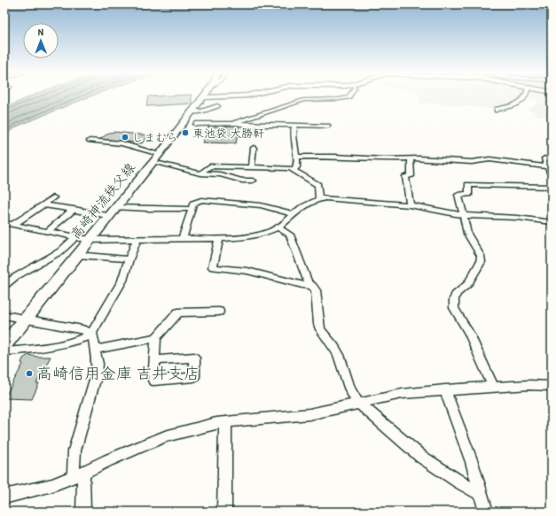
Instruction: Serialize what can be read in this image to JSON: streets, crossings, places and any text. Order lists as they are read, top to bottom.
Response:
{
  "streets": {
    "main road": ["高崎神流秩父線"]
  },
  "places": ["東池袋 大勝軒", "しまむら", "高崎信用金庫 吉井支店"],
  "north": "top"
}
